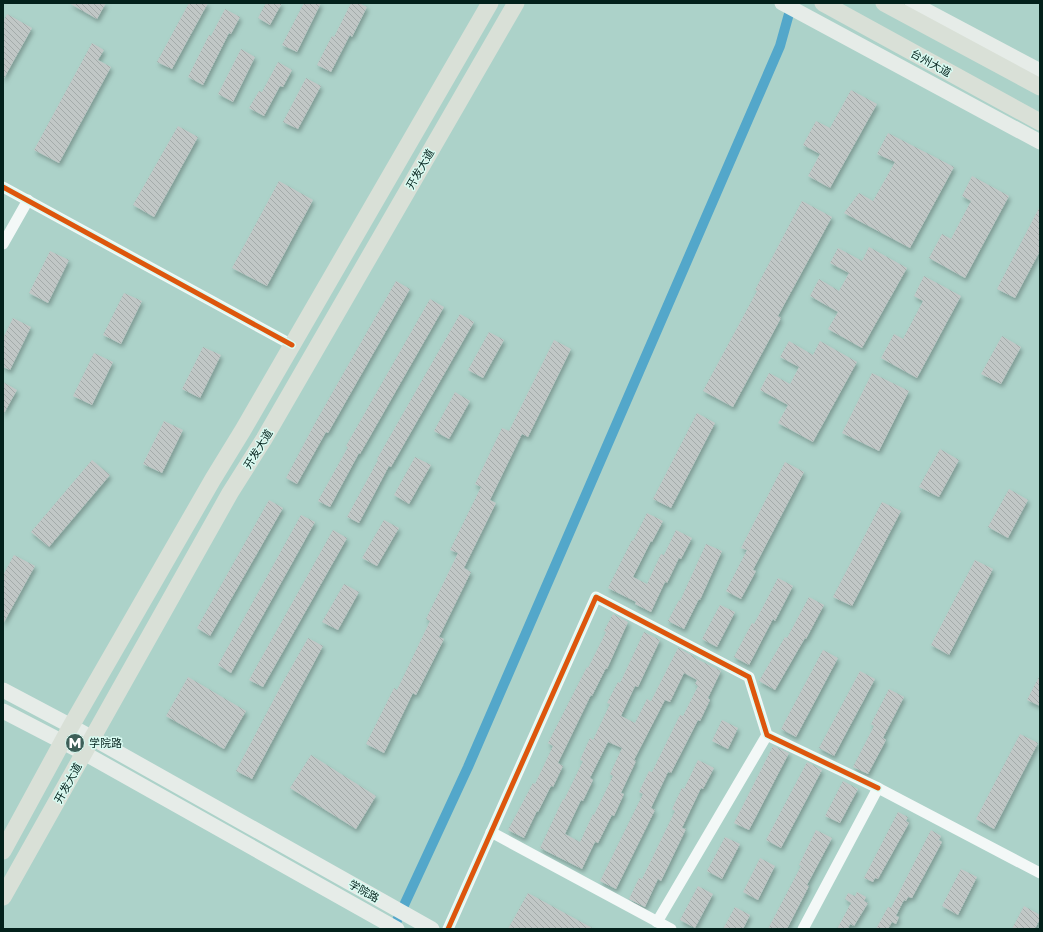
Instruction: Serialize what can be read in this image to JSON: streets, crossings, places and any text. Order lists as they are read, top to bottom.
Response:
{
  "streets": {
    "main road": ["台州大道", "开发大道", "学院路"]
  },
  "crossings": [
    ["开发大道", "学院路"]
  ],
  "places": {
    "metro station": ["学院路"]
  }
}
